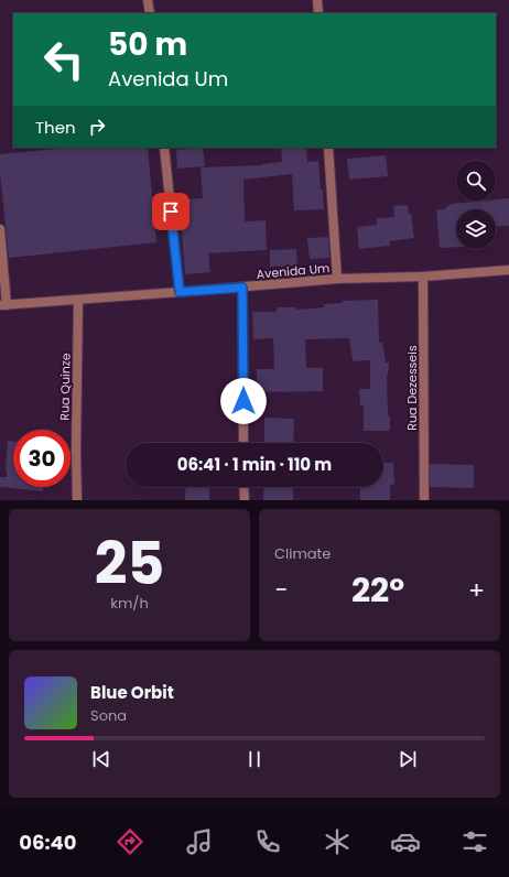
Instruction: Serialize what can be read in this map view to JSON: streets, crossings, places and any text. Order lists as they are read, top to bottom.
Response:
{
  "streets": {
    "street": ["Avenida Um", "Rua Quinze", "Rua Dezesseis"]
  },
  "crossings": [
    ["Avenida Um", "Rua Quinze"],
    ["Avenida Um", "Rua Dezesseis"]
  ],
  "page": {
    "turn": ["50 m", "Avenida Um"],
    "then": "Then",
    "limit": "30",
    "trip": "06:41 · 1 min · 110 m",
    "tile": [
      ["25", "km/h"],
      "Climate"
    ],
    "heat": ["−", "22°", "+"],
    "song": ["Blue Orbit", "Sona"],
    "tabs": "06:40"
  }
}
